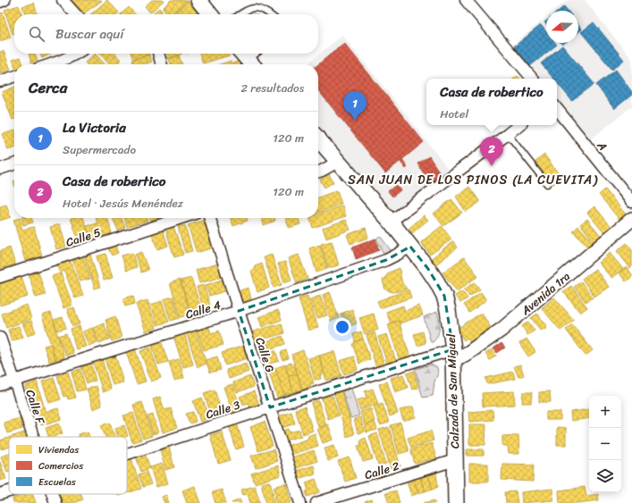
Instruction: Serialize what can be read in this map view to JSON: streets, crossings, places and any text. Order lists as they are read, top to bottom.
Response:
{
  "streets": {
    "main road": ["Calzada de San Miguel"],
    "street": [
      "A",
      "Calle 5",
      "Avenida 1ra",
      "Calle 4",
      "Calle G",
      "Calle F",
      "Calle 3",
      "Calle 2"
    ]
  },
  "crossings": [
    ["Avenida 1ra", "Calzada de San Miguel"],
    ["Avenida 1ra", "Calle 3"],
    ["Calle 4", "Calle G"],
    ["Calle 4", "Calzada de San Miguel"],
    ["Calle 4", "Calle F"],
    ["Calle G", "Calle 3"],
    ["Calzada de San Miguel", "Calle 3"],
    ["Calzada de San Miguel", "Calle 2"]
  ],
  "districts": ["SAN JUAN DE LOS PINOS (LA CUEVITA)"],
  "legend": ["Viviendas", "Comercios", "Escuelas"],
  "north": "left",
  "page": {
    "search": "Buscar aquí",
    "heading": ["Cerca", "2 resultados"],
    "popup": ["Casa de robertico", "Hotel"],
    "pins": ["1", "2"],
    "list": [
      {
        "mark": "1",
        "name": "La Victoria",
        "note": "Supermercado",
        "value": "120 m"
      },
      {
        "mark": "2",
        "name": "Casa de robertico",
        "note": "Hotel · Jesús Menéndez",
        "value": "120 m"
      }
    ],
    "map_buttons": ["+", "−"]
  }
}
